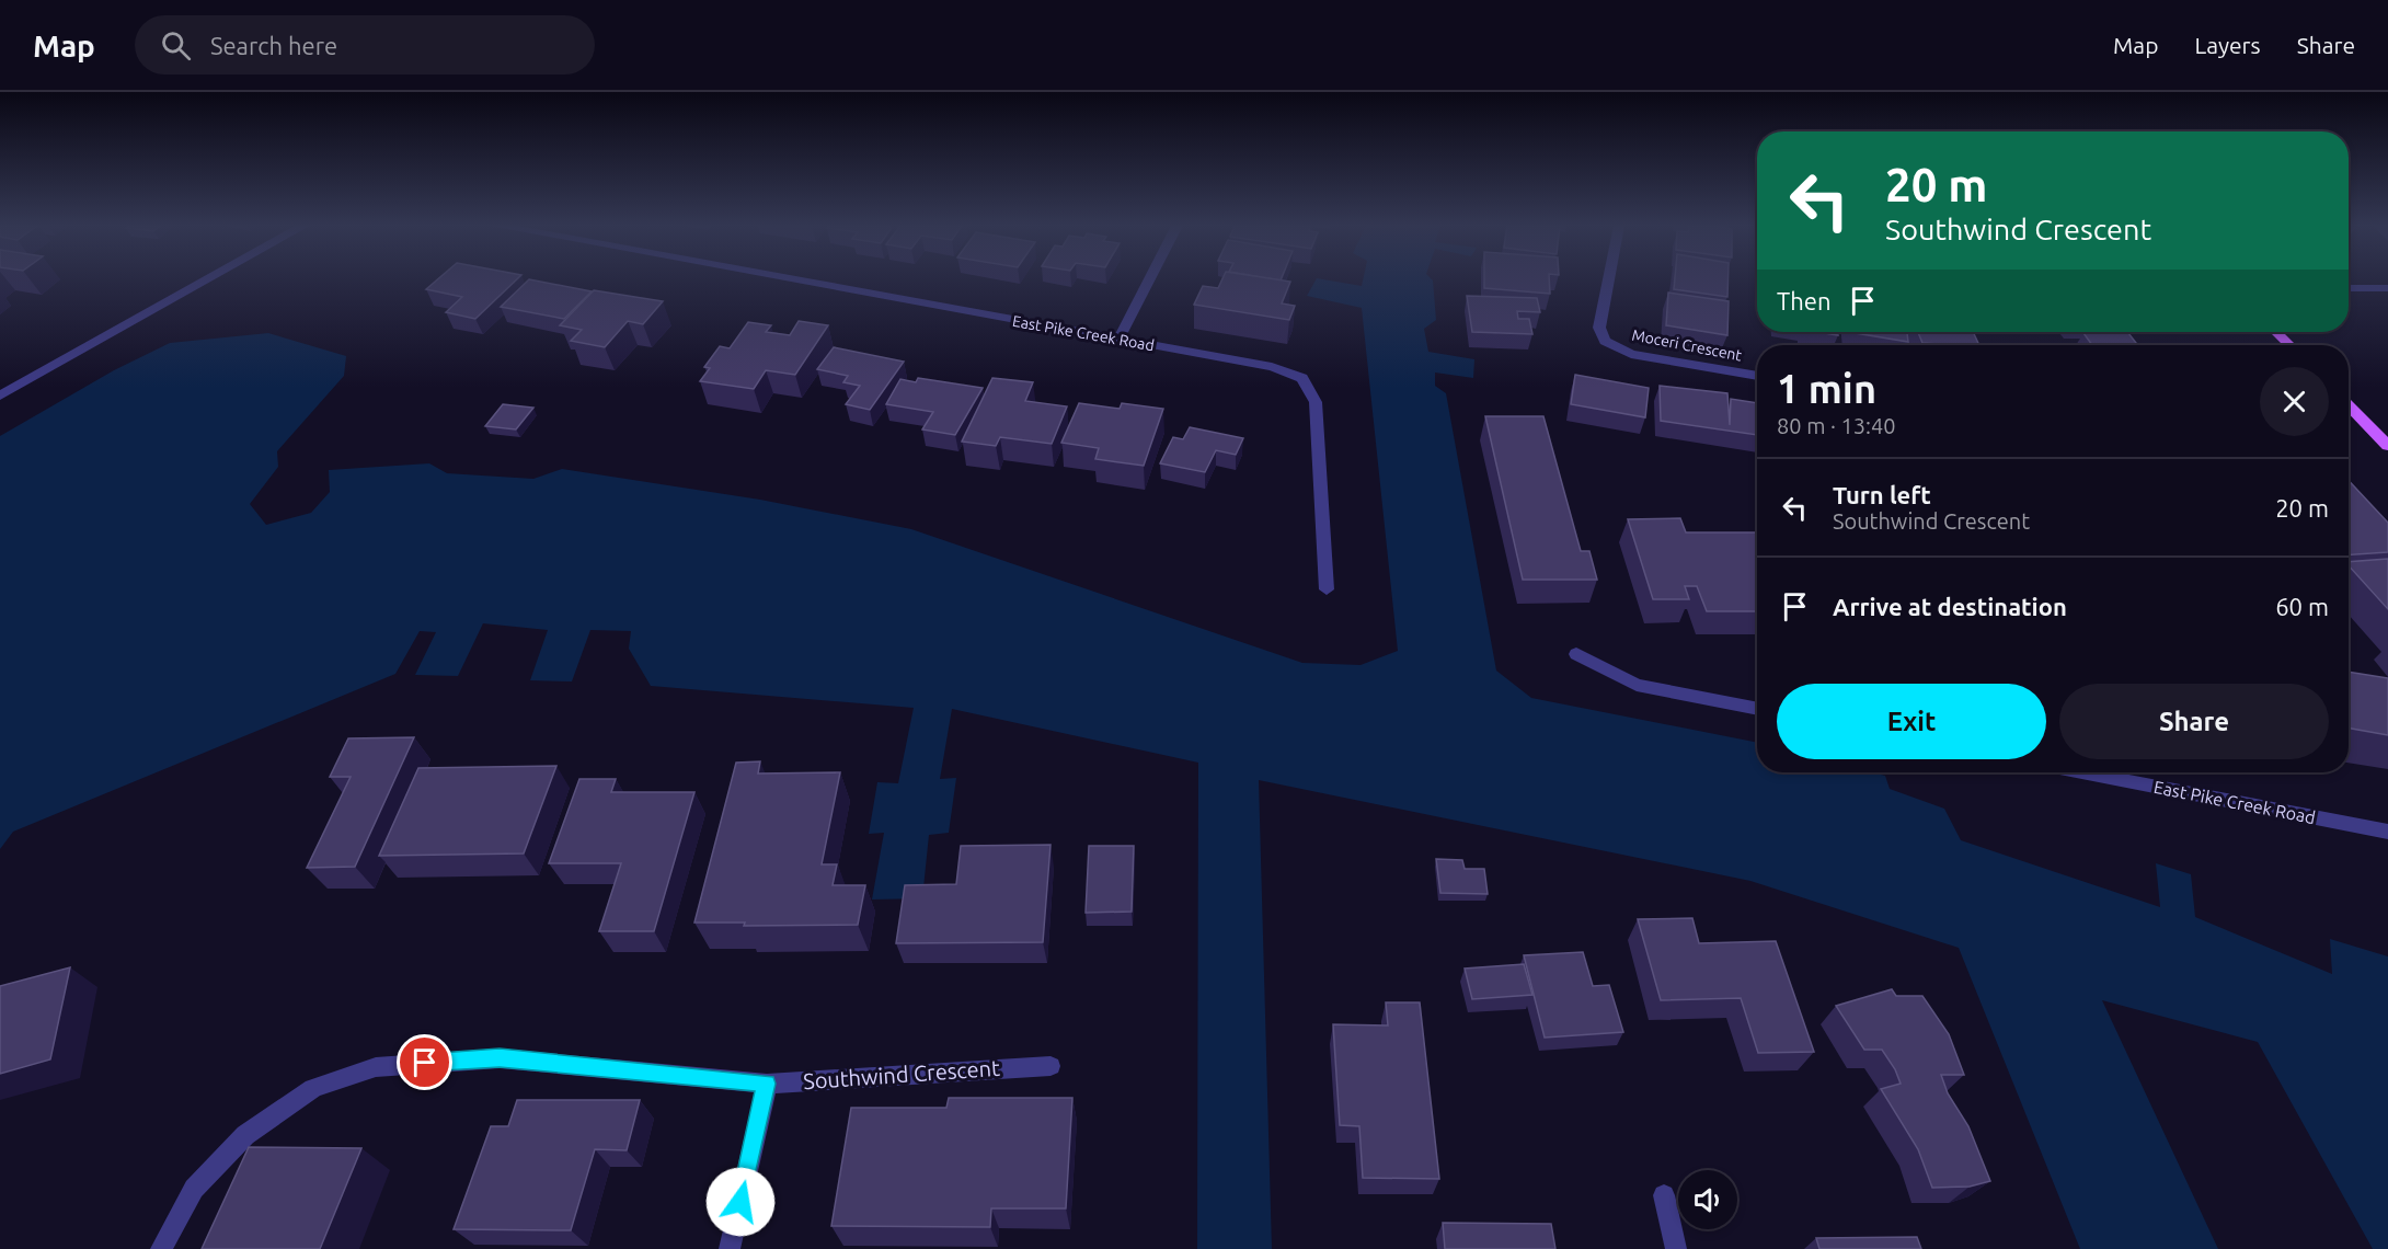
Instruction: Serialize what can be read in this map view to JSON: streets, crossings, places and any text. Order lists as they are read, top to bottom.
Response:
{
  "streets": {
    "street": ["East Pike Creek Road", "Moceri Crescent", "Southwind Crescent"]
  },
  "page": {
    "header": "Map",
    "search": "Search here",
    "nav": ["Map", "Layers", "Share"],
    "turn": ["20 m", "Southwind Crescent"],
    "then": "Then",
    "heading": ["1 min", "80 m · 13:40"],
    "list": [
      {
        "name": "Turn left",
        "note": "Southwind Crescent",
        "value": "20 m"
      },
      {
        "name": "Arrive at destination",
        "value": "60 m"
      }
    ],
    "buttons": ["Exit", "Share"]
  }
}
